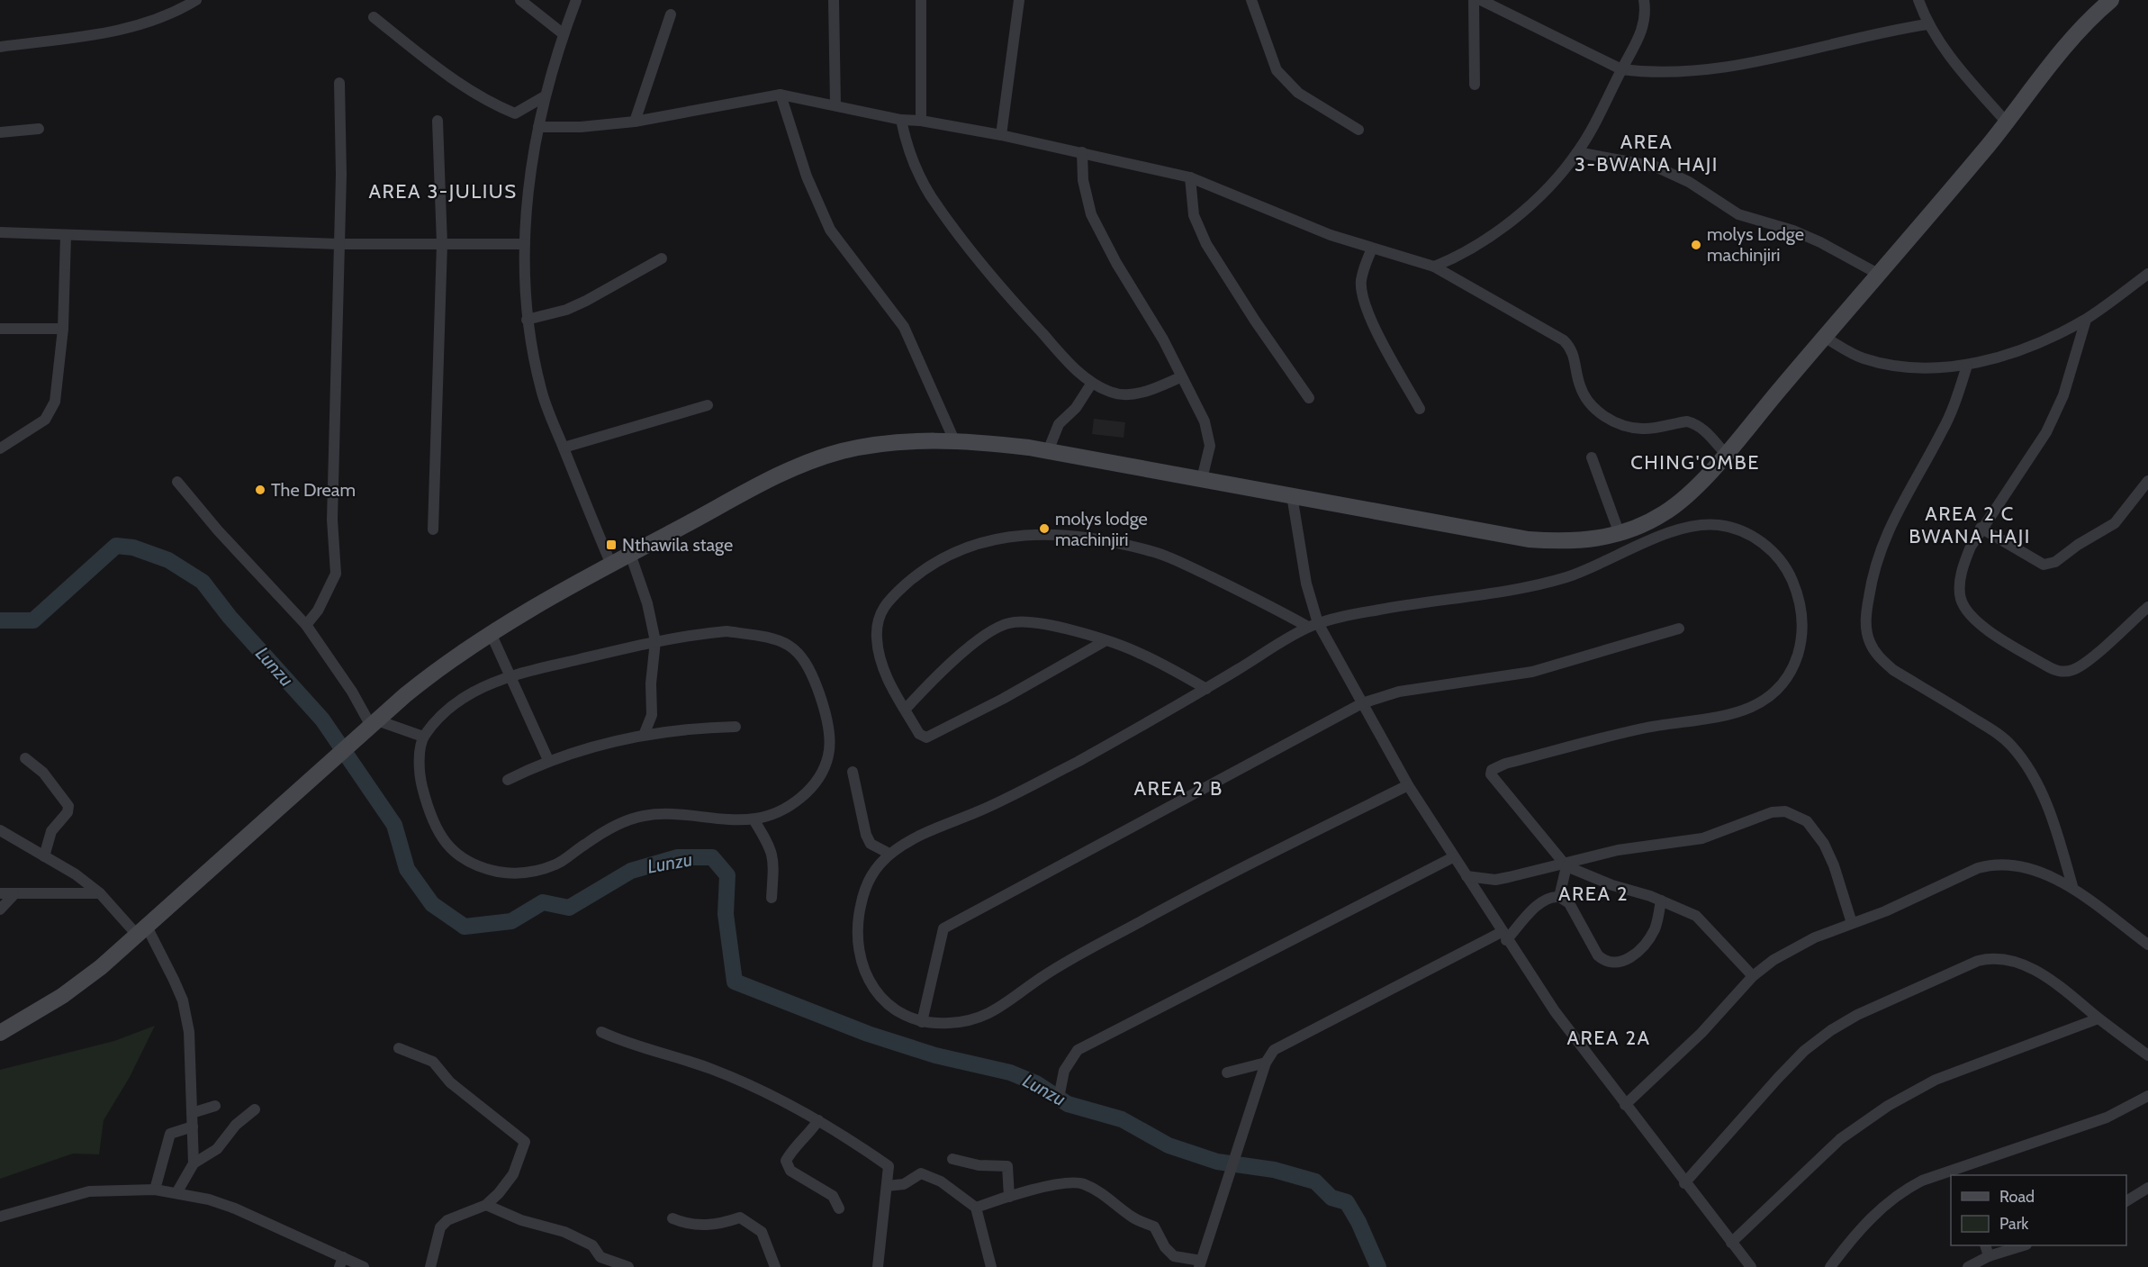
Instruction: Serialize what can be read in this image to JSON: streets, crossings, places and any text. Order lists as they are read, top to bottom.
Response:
{
  "districts": [
    "AREA 3-BWANA HAJI",
    "AREA 3-JULIUS",
    "CHING'OMBE",
    "AREA 2 C BWANA HAJI",
    "AREA 2 B",
    "AREA 2",
    "AREA 2A"
  ],
  "water": ["Lunzu"],
  "places": {
    "other": ["molys Lodge machinjiri", "The Dream", "molys lodge machinjiri"],
    "transit": ["Nthawila stage"]
  },
  "legend": ["Road", "Park"]
}
